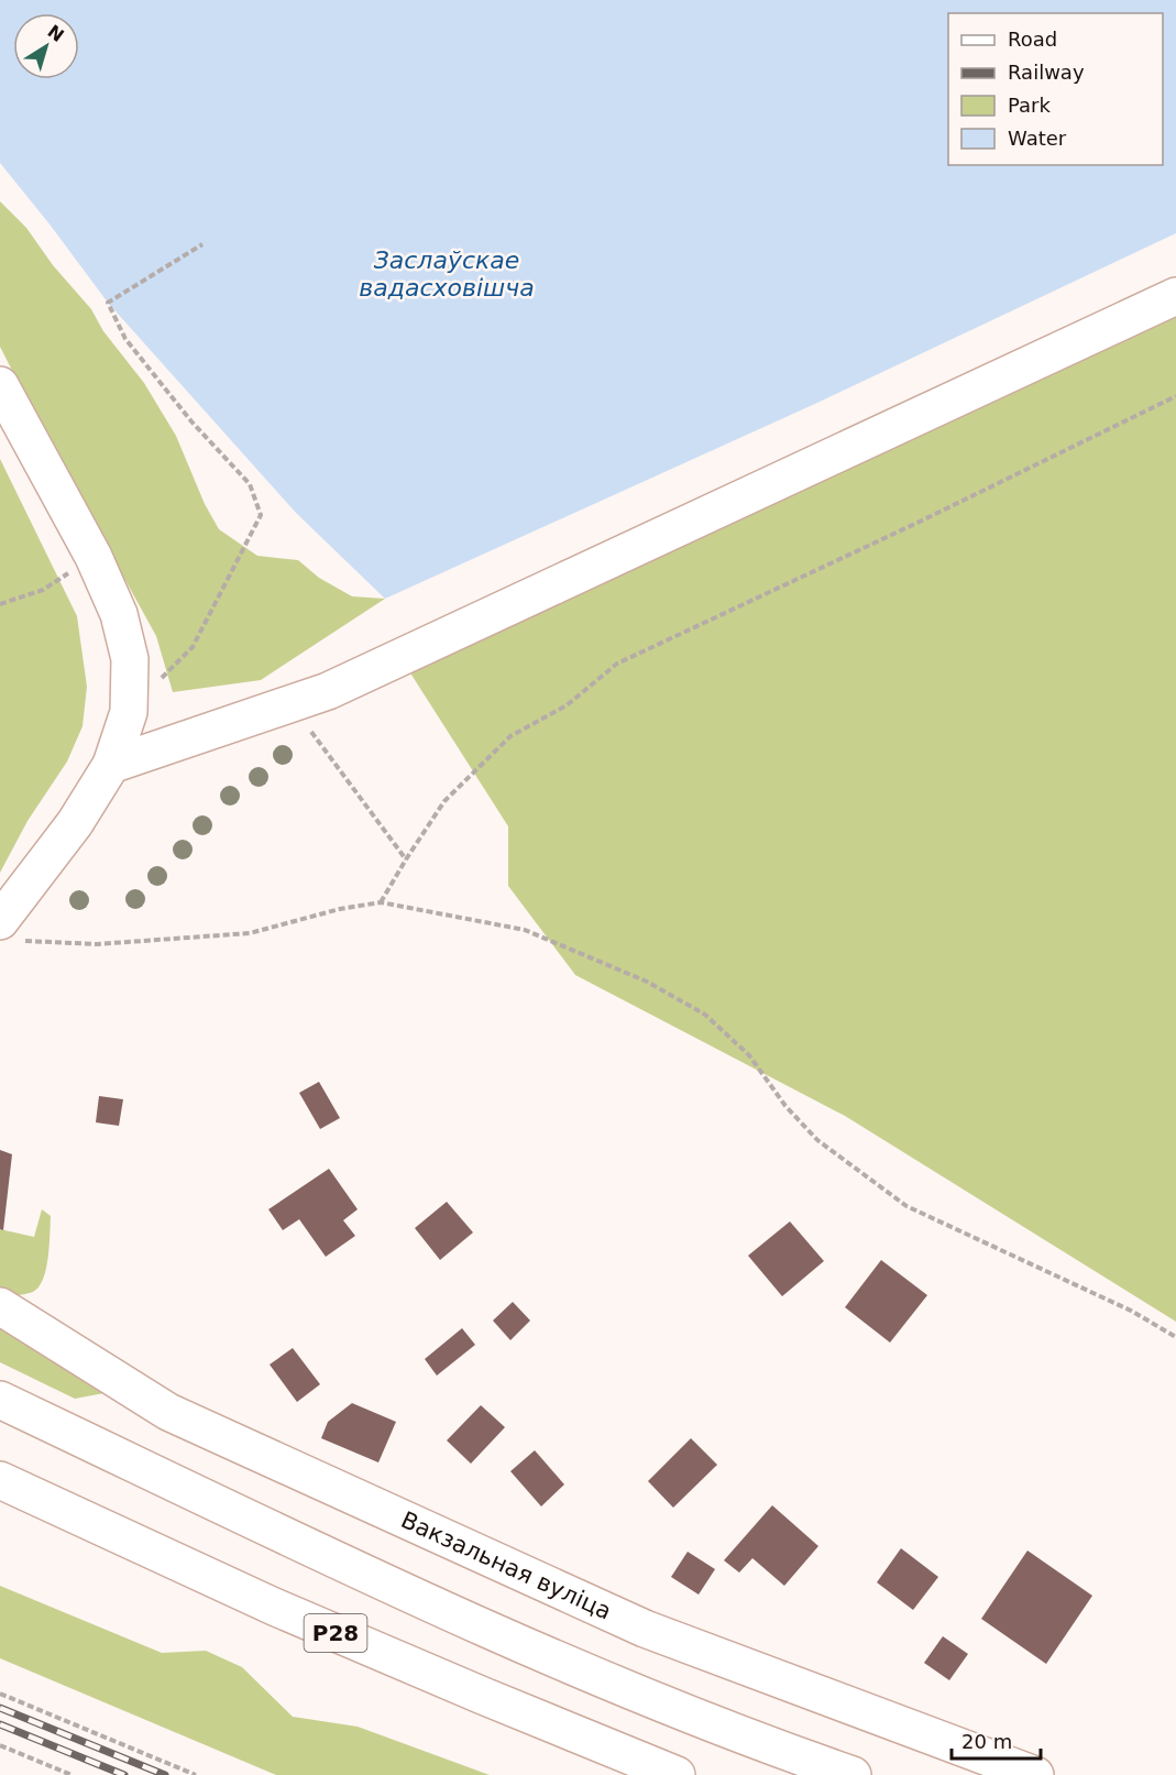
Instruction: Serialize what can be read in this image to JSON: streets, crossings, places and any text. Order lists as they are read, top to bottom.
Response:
{
  "streets": {
    "main road": ["Вакзальная вуліца", "Р28"]
  },
  "water": ["Заслаўскае вадасховішча"],
  "legend": [
    "Road",
    "Railway",
    "Park",
    "Water"
  ],
  "scale_bar": "20 m",
  "north": "top right"
}
